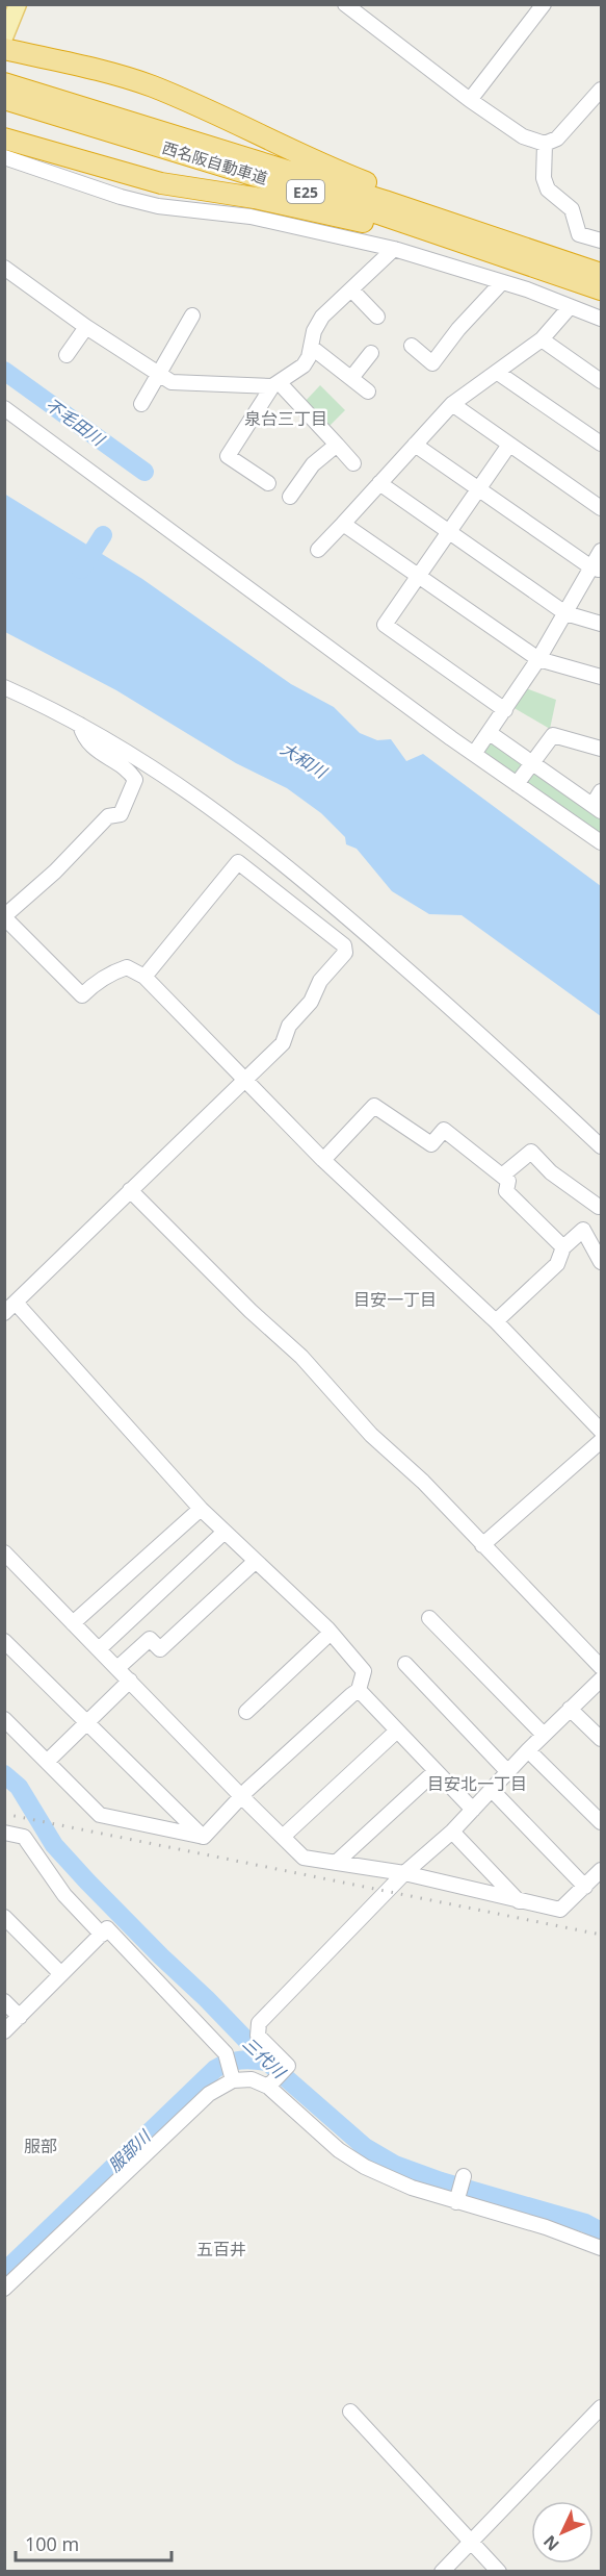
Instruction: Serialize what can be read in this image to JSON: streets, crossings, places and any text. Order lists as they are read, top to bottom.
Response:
{
  "streets": {
    "highway": ["西名阪自動車道", "E25"]
  },
  "districts": [
    "泉台三丁目",
    "目安一丁目",
    "目安北一丁目",
    "服部",
    "五百井"
  ],
  "water": [
    "不毛田川",
    "大和川",
    "三代川",
    "服部川"
  ],
  "scale_bar": "100 m",
  "north": "bottom left"
}
